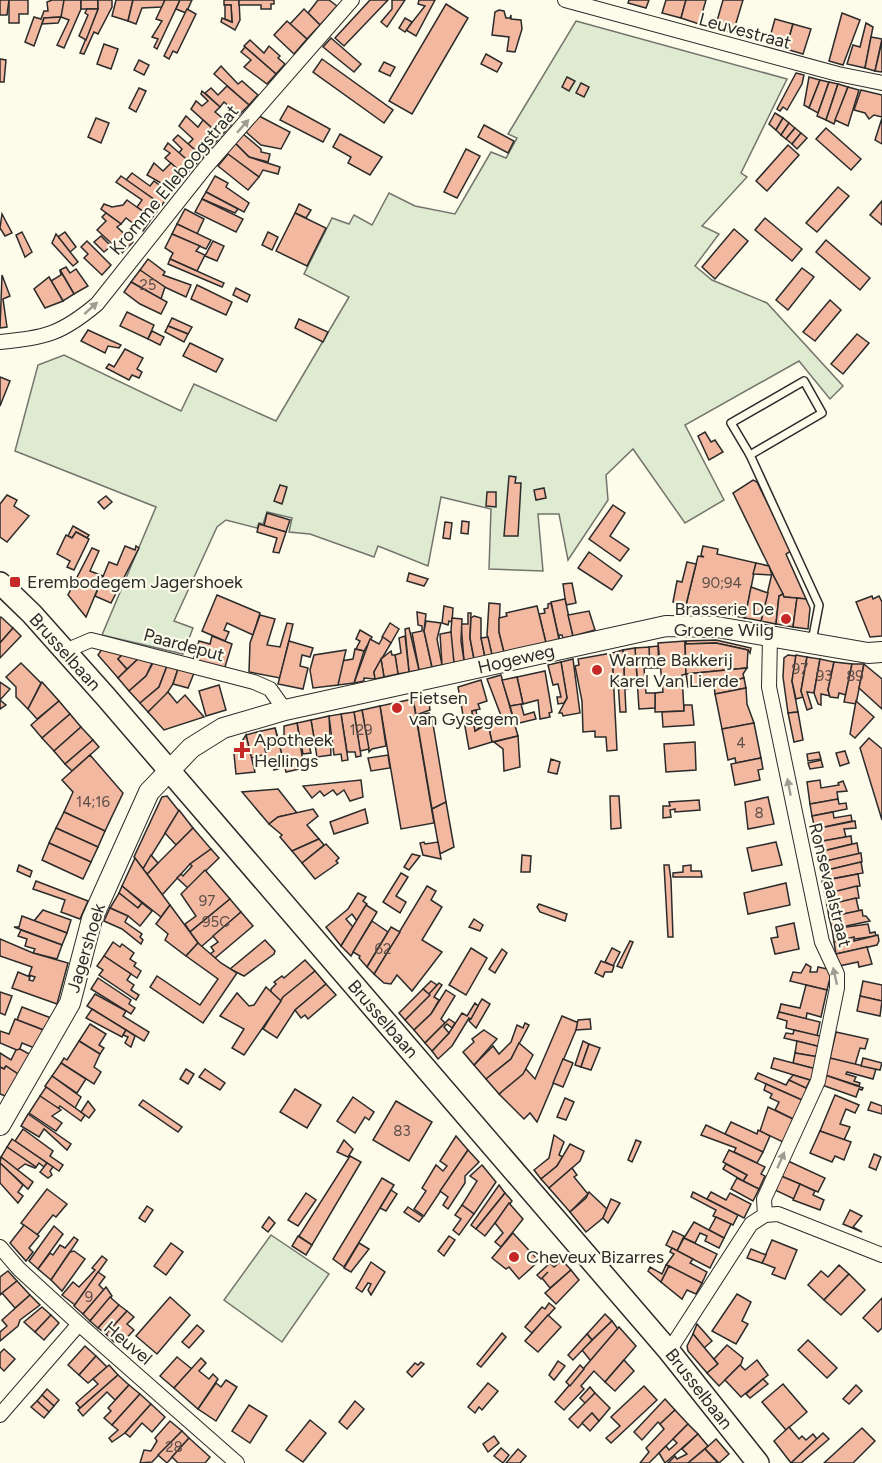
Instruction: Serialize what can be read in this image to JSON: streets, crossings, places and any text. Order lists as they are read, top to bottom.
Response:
{
  "streets": {
    "main road": ["Brusselbaan"],
    "street": [
      "Leuvestraat",
      "Kromme Elleboogstraat",
      "Paardeput",
      "Hogeweg",
      "Ronsevaalstraat",
      "Jagershoek",
      "Heuvel"
    ]
  },
  "crossings": [
    ["Paardeput", "Brusselbaan"],
    ["Paardeput", "Hogeweg"],
    ["Brusselbaan", "Hogeweg"],
    ["Brusselbaan", "Jagershoek"],
    ["Hogeweg", "Ronsevaalstraat"],
    ["Hogeweg", "Jagershoek"]
  ],
  "one_way": ["Kromme Elleboogstraat", "Ronsevaalstraat"],
  "places": {
    "transit": ["Erembodegem Jagershoek"],
    "other": [
      "Brasserie De Groene Wilg",
      "Warme Bakkerij Karel Van Lierde",
      "Fietsen van Gysegem",
      "Cheveux Bizarres"
    ],
    "health": ["Apotheek Hellings"]
  },
  "house_numbers": [
    "25",
    "90;94",
    "97",
    "93",
    "89",
    "129",
    "4",
    "14;16",
    "8",
    "97",
    "95C",
    "62",
    "83",
    "9",
    "28"
  ]
}
